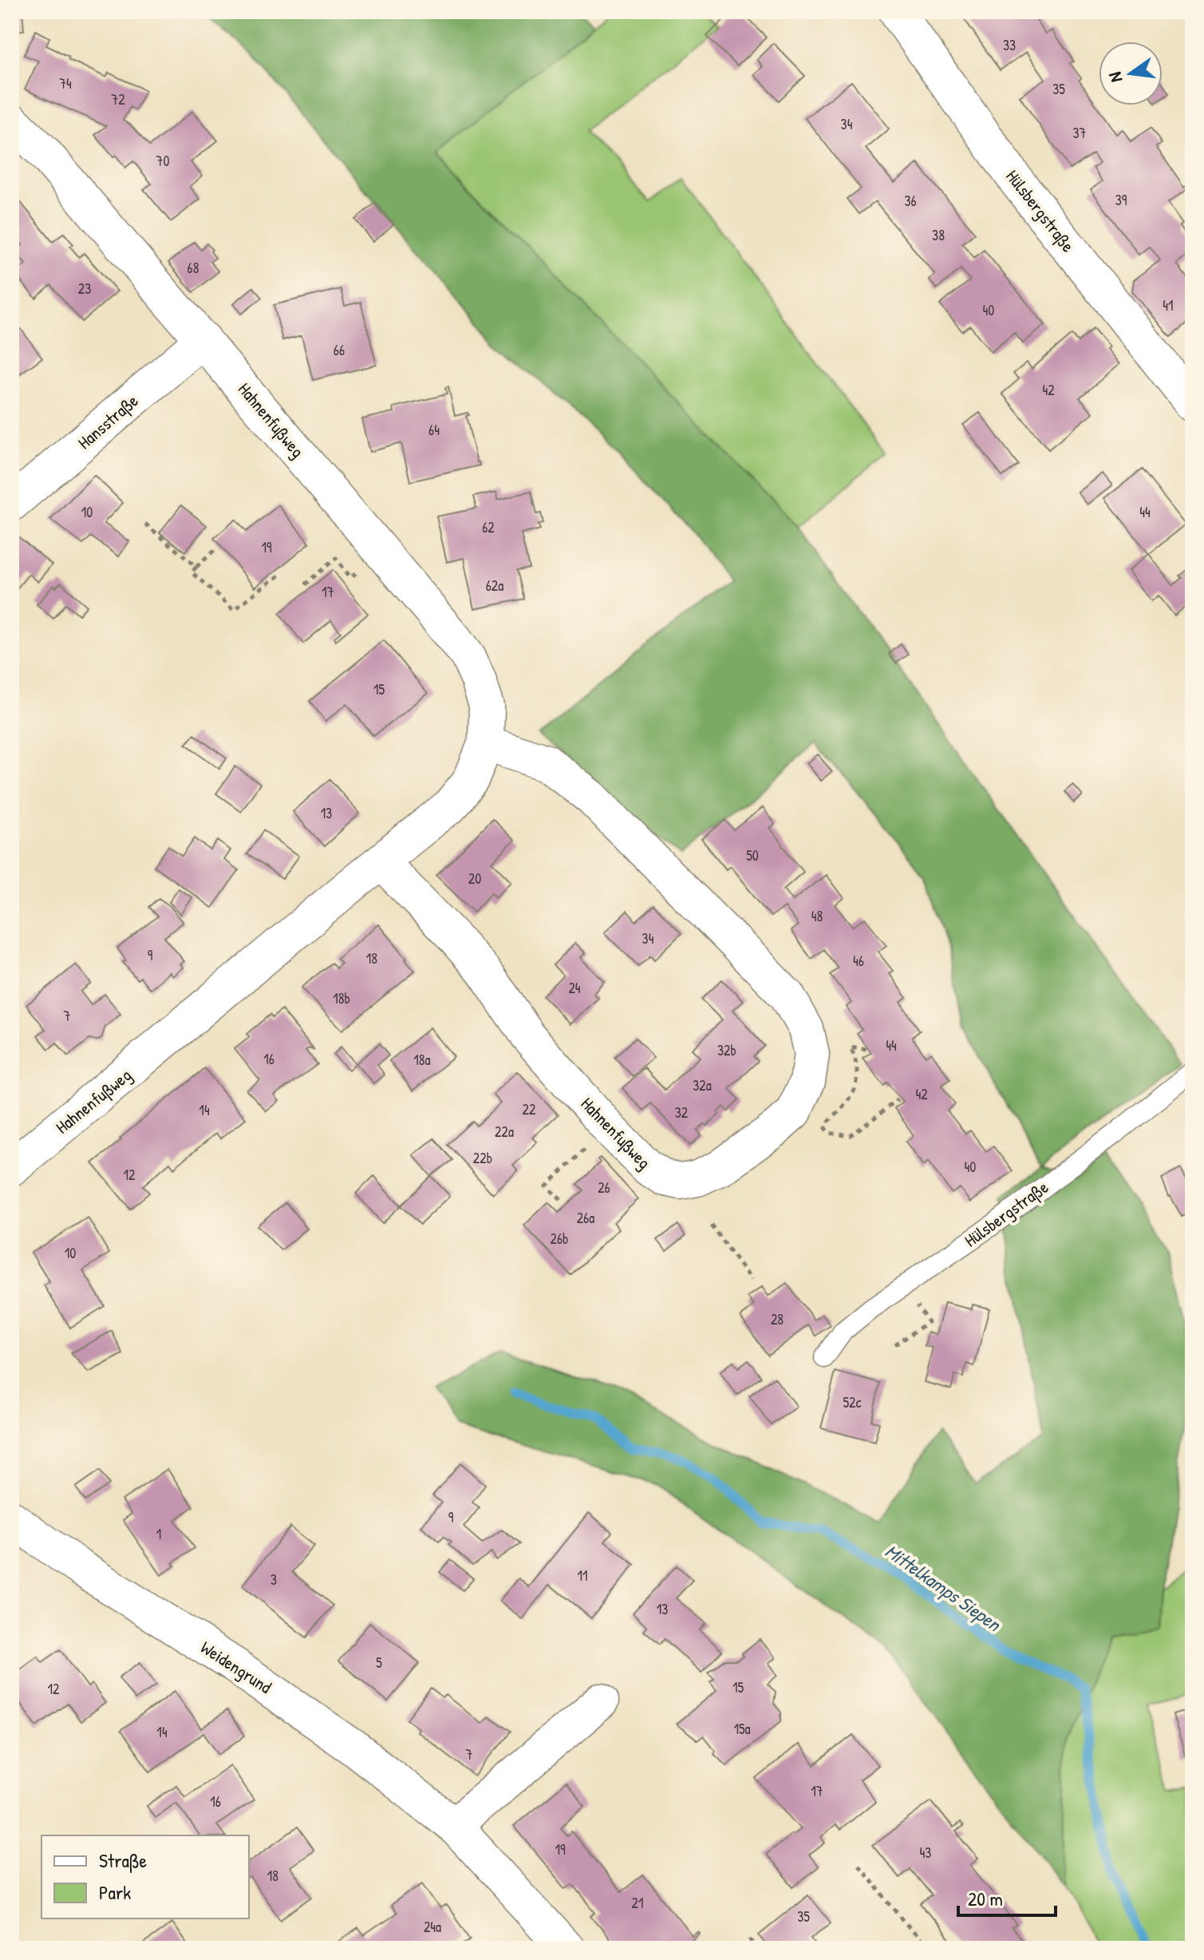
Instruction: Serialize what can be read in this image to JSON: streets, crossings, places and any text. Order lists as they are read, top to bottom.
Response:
{
  "streets": {
    "street": [
      "Hülsbergstraße",
      "Hahnenfußweg",
      "Hansstraße",
      "Weidengrund"
    ]
  },
  "crossings": [
    ["Hahnenfußweg", "Hansstraße"]
  ],
  "water": ["Mittelkamps Siepen"],
  "house_numbers": [
    "33",
    "74",
    "35",
    "72",
    "34",
    "37",
    "70",
    "39",
    "36",
    "38",
    "68",
    "23",
    "41",
    "40",
    "66",
    "42",
    "64",
    "10",
    "44",
    "62",
    "19",
    "62a",
    "17",
    "15",
    "13",
    "50",
    "20",
    "48",
    "34",
    "9",
    "18",
    "46",
    "24",
    "18b",
    "7",
    "44",
    "32b",
    "16",
    "18a",
    "32a",
    "42",
    "22",
    "14",
    "32",
    "22a",
    "22b",
    "40",
    "12",
    "26",
    "26a",
    "26b",
    "10",
    "28",
    "52c",
    "9",
    "1",
    "11",
    "3",
    "13",
    "5",
    "15",
    "12",
    "15a",
    "14",
    "7",
    "17",
    "16",
    "19",
    "43",
    "18",
    "21",
    "35",
    "24a"
  ],
  "legend": ["Straße", "Park"],
  "scale_bar": "20 m",
  "north": "left"
}
